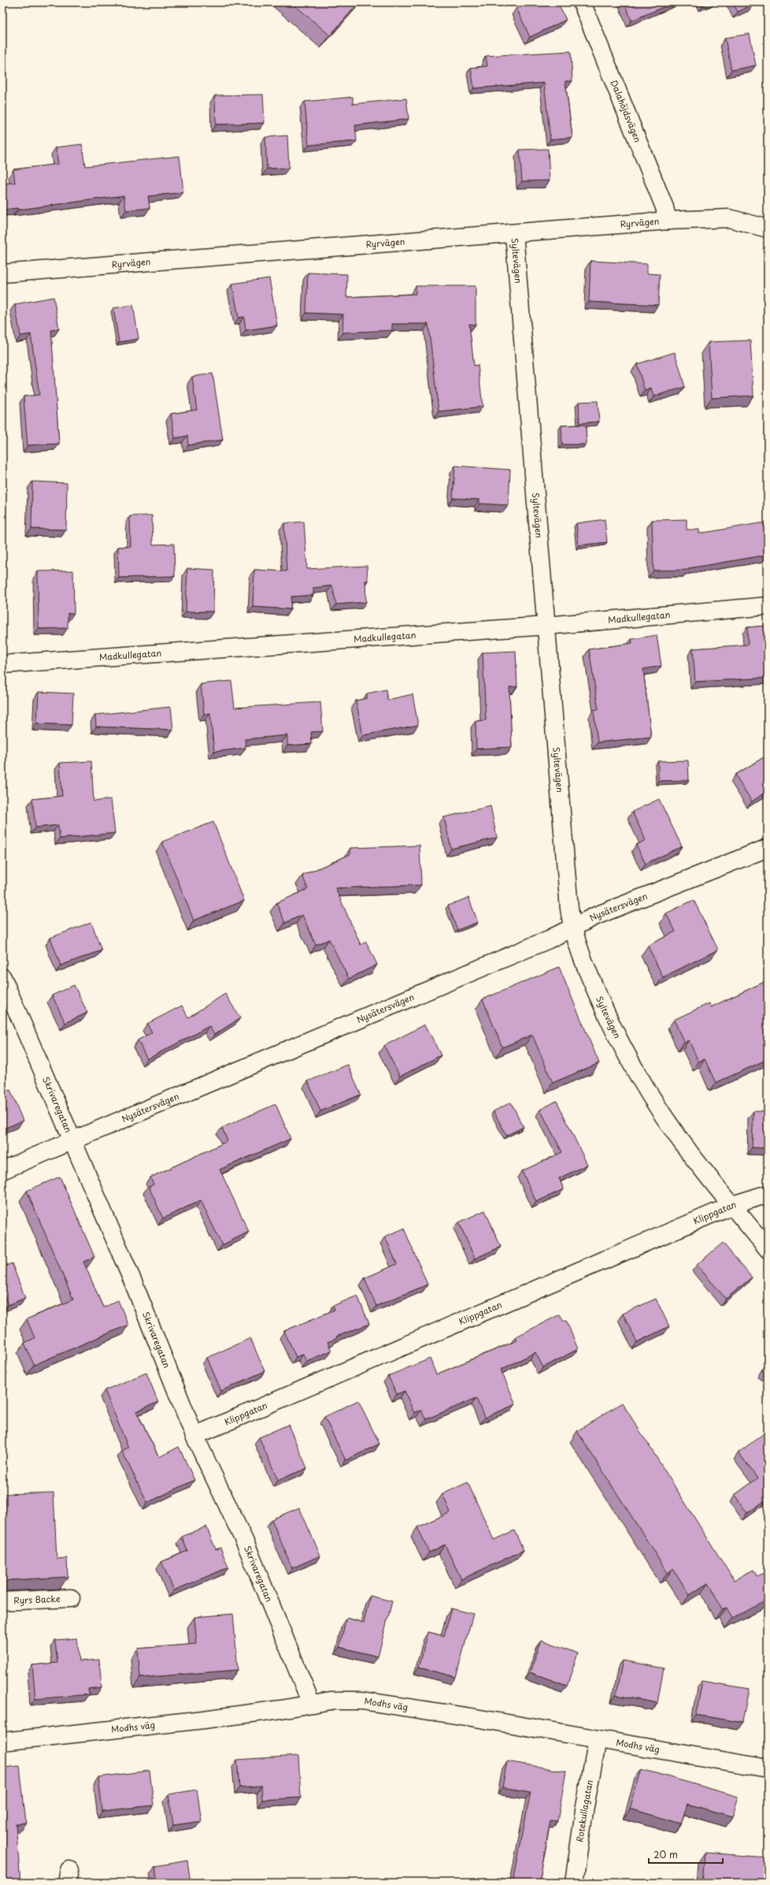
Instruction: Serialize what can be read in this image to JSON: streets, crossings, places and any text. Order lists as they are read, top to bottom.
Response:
{
  "streets": {
    "street": [
      "Dalahöjdsvägen",
      "Ryrvägen",
      "Syltevägen",
      "Madkullegatan",
      "Nysätersvägen",
      "Skrivaregatan",
      "Klippgatan",
      "Ryrs Backe",
      "Modhs väg",
      "Rotekullagatan"
    ]
  },
  "crossings": [
    ["Dalahöjdsvägen", "Ryrvägen"],
    ["Ryrvägen", "Syltevägen"],
    ["Syltevägen", "Madkullegatan"],
    ["Syltevägen", "Nysätersvägen"],
    ["Syltevägen", "Klippgatan"],
    ["Nysätersvägen", "Skrivaregatan"],
    ["Skrivaregatan", "Klippgatan"],
    ["Skrivaregatan", "Modhs väg"],
    ["Modhs väg", "Rotekullagatan"]
  ],
  "scale_bar": "20 m"
}
